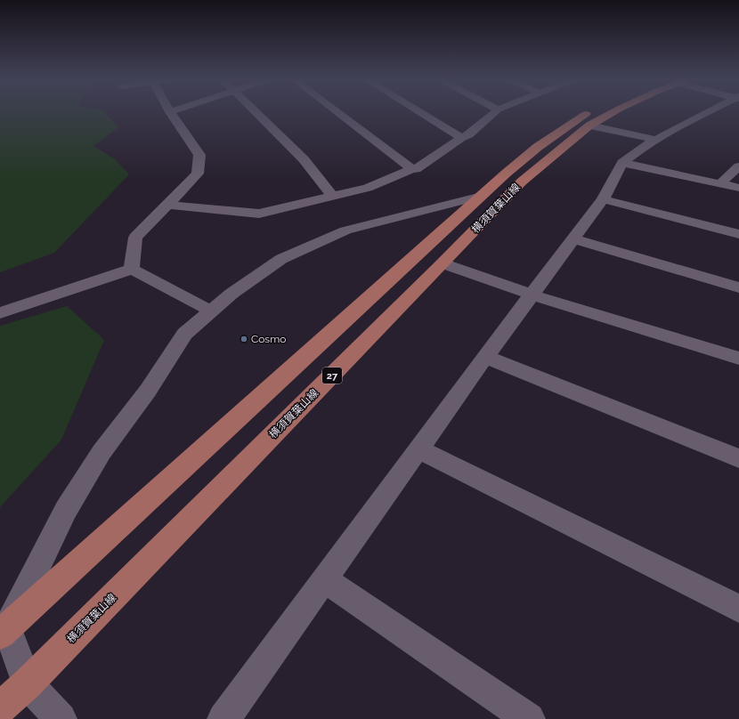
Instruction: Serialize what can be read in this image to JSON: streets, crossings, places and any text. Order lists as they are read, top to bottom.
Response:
{
  "streets": {
    "main road": ["横須賀葉山線", "27"]
  },
  "places": ["Cosmo"]
}
